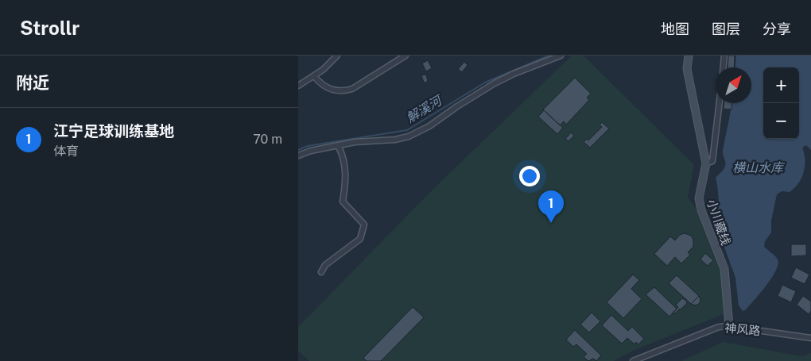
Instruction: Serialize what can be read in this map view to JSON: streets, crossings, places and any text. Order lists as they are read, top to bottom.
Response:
{
  "streets": {
    "street": ["小川藏线", "神风路"]
  },
  "crossings": [
    ["小川藏线", "神风路"]
  ],
  "water": ["解溪河", "横山水库"],
  "north": "top right",
  "page": {
    "header": "Strollr",
    "nav": ["地图", "图层", "分享"],
    "heading": "附近",
    "map_buttons": ["+", "−"],
    "list": [
      {
        "mark": "1",
        "name": "江宁足球训练基地",
        "note": "体育",
        "value": "70 m"
      }
    ],
    "pins": "1"
  }
}
